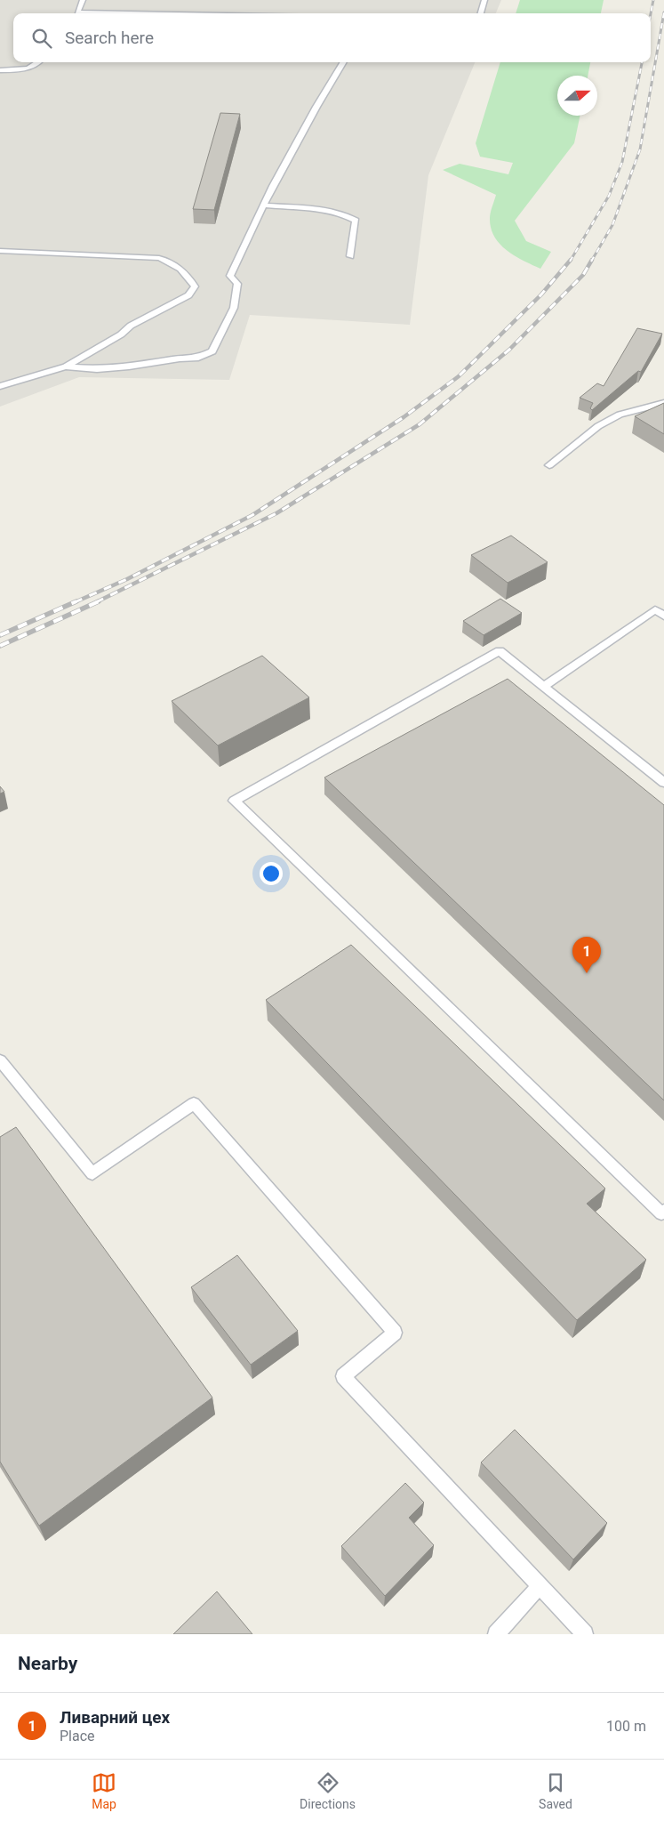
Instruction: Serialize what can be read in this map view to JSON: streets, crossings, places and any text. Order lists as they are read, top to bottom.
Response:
{
  "north": "right",
  "page": {
    "search": "Search here",
    "pins": "1",
    "heading": "Nearby",
    "list": [
      {
        "mark": "1",
        "name": "Ливарний цех",
        "note": "Place",
        "value": "100 m"
      }
    ],
    "nav": ["Map", "Directions", "Saved"]
  }
}
